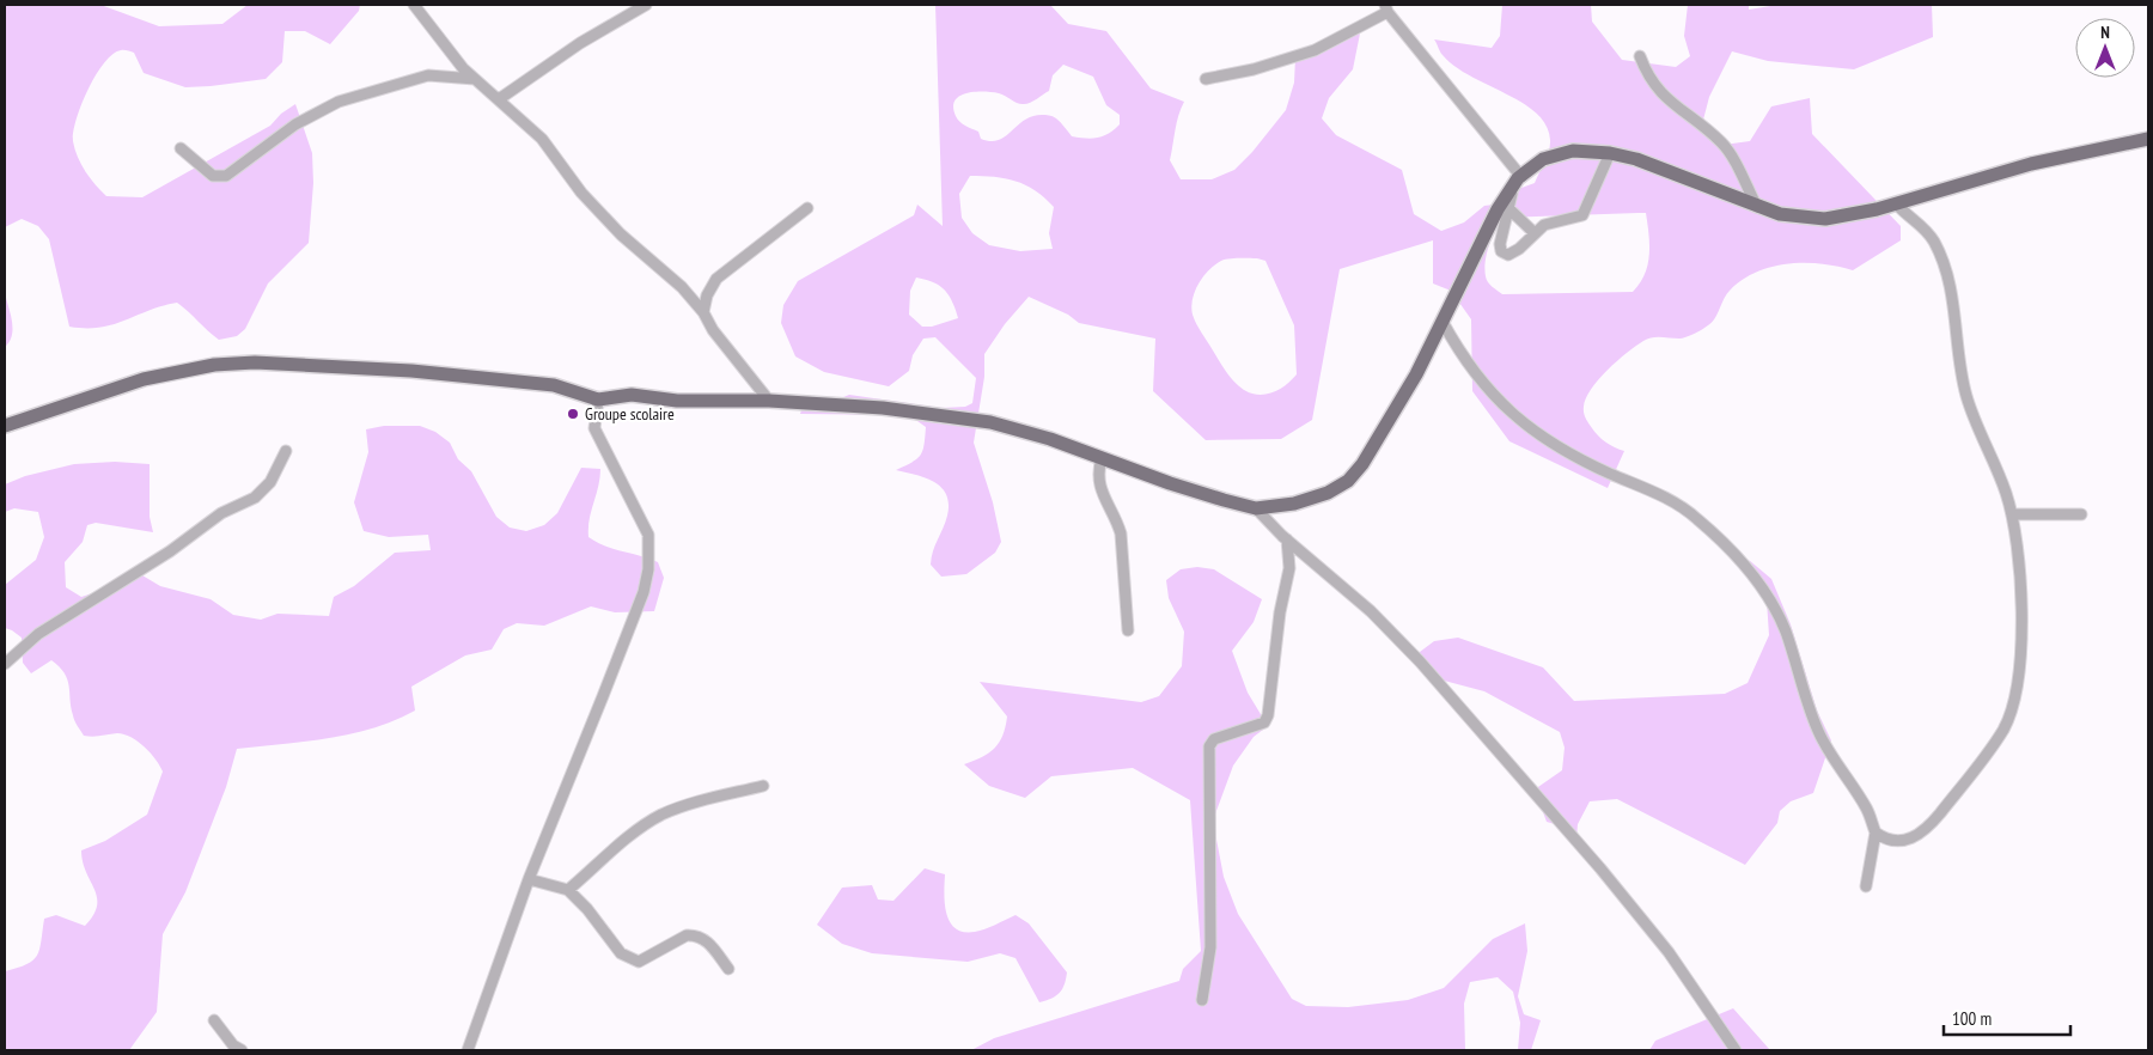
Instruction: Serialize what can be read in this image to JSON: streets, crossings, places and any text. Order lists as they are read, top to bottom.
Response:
{
  "places": ["Groupe scolaire"],
  "scale_bar": "100 m",
  "north": "top"
}
